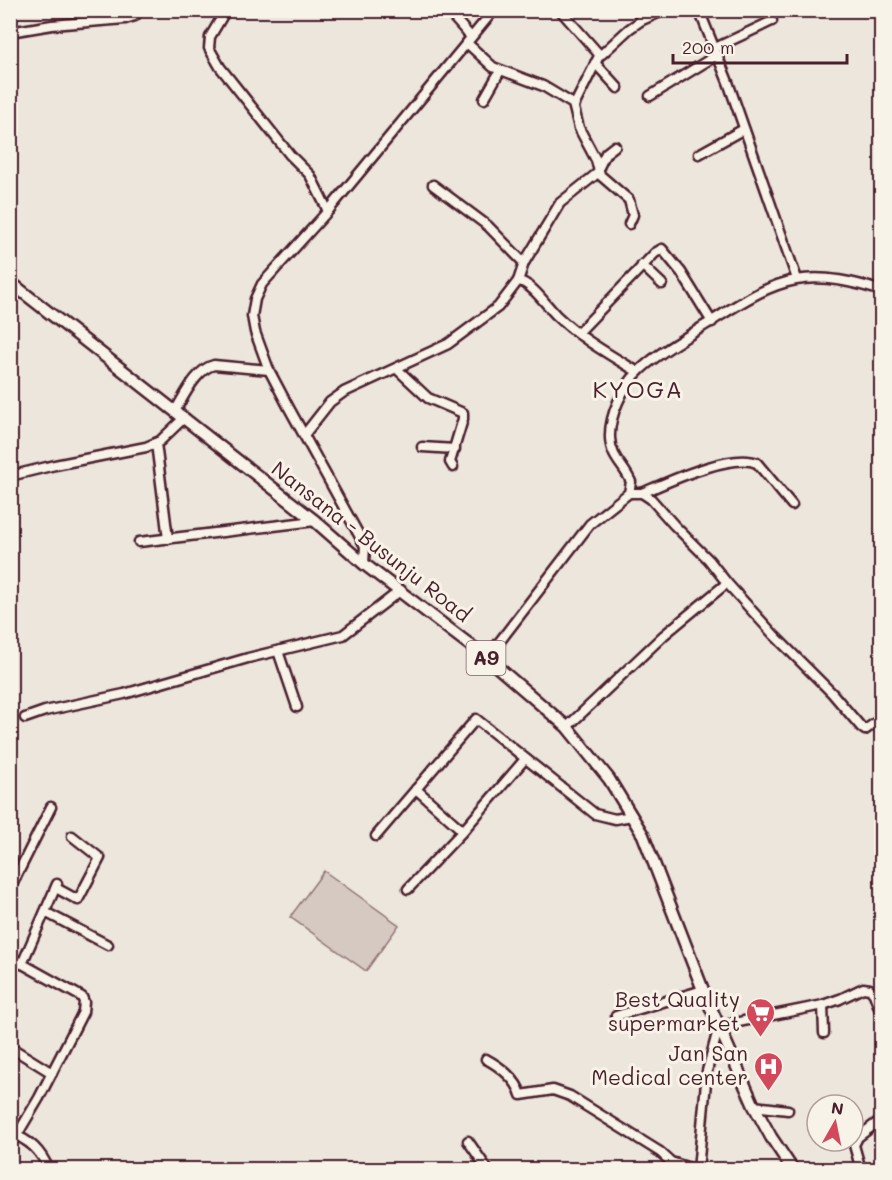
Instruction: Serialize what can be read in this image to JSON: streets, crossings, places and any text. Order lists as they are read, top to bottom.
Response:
{
  "streets": {
    "main road": ["Nansana - Busunju Road", "A9"]
  },
  "districts": ["KYOGA"],
  "places": {
    "supermarket": ["Best Quality supermarket"],
    "hospital": ["Jan San Medical center"]
  },
  "scale_bar": "200 m",
  "north": "top"
}
